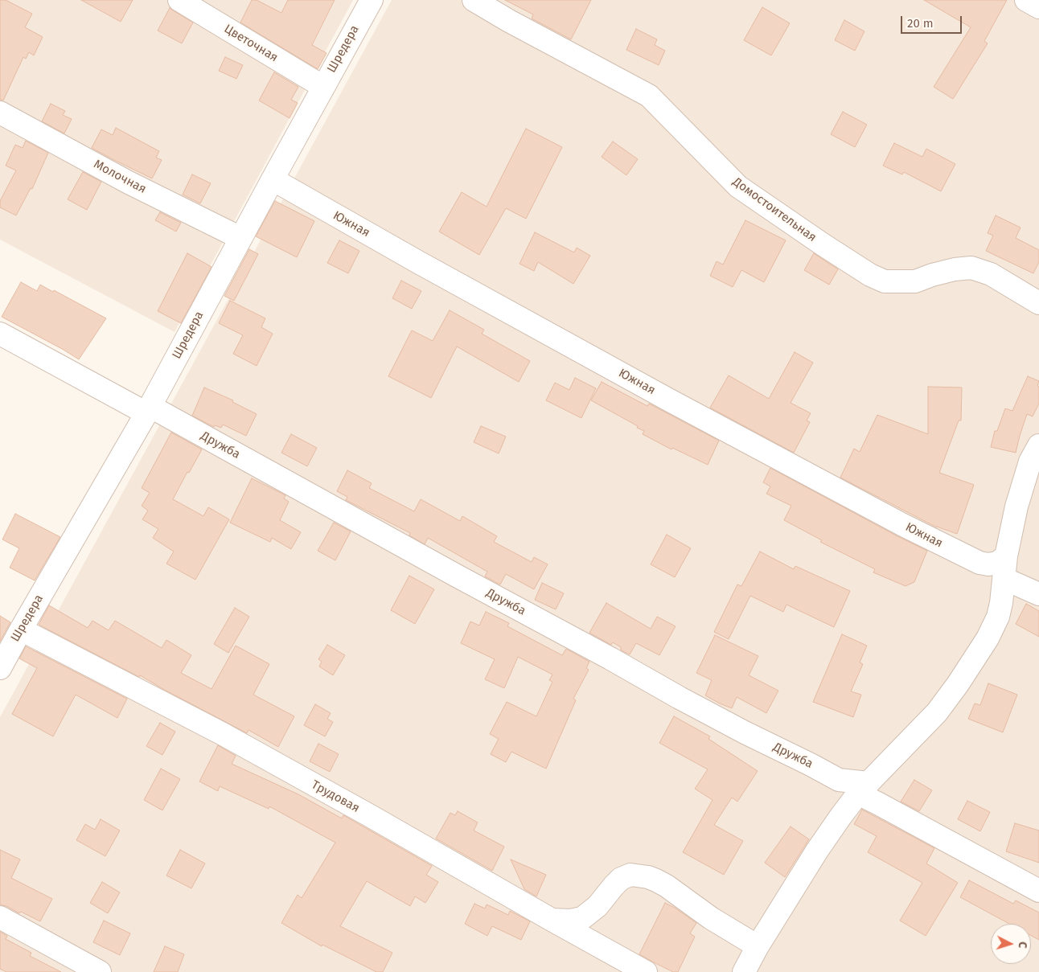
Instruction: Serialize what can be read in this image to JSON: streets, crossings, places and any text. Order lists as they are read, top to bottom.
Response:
{
  "streets": {
    "street": [
      "Цветочная",
      "Шредера",
      "Молочная",
      "Домостоительная",
      "Южная",
      "Дружба",
      "Трудовая"
    ]
  },
  "crossings": [
    ["Цветочная", "Шредера"],
    ["Шредера", "Молочная"],
    ["Шредера", "Южная"],
    ["Шредера", "Дружба"],
    ["Шредера", "Трудовая"]
  ],
  "scale_bar": "20 m",
  "north": "right"
}
